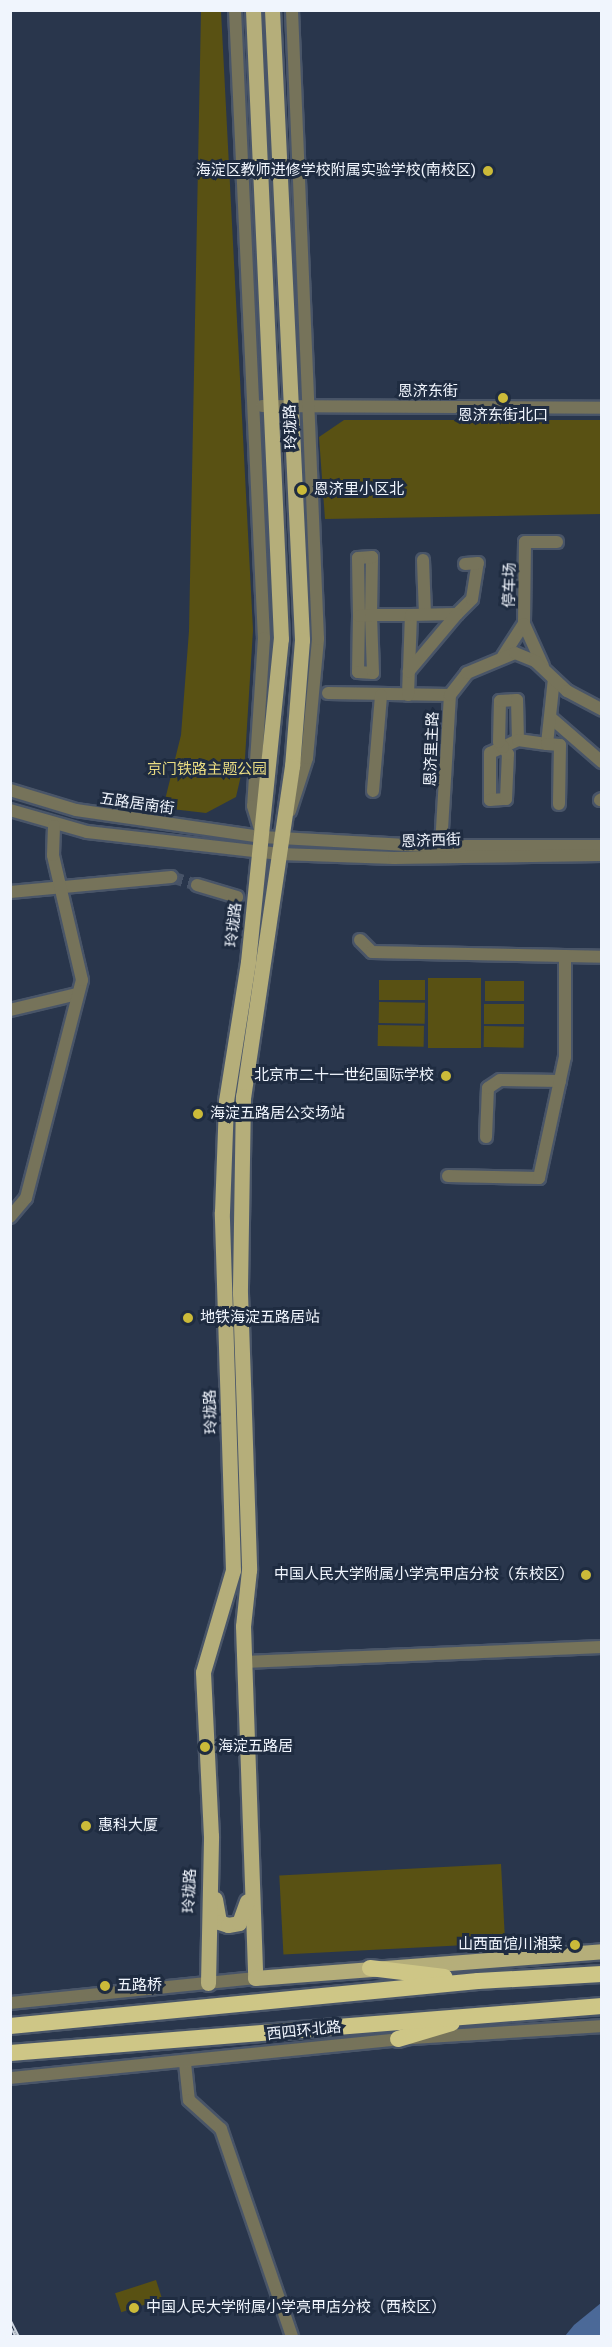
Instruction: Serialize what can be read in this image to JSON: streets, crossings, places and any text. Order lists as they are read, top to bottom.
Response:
{
  "streets": {
    "highway": ["西四环北路"],
    "main road": ["玲珑路"],
    "street": [
      "恩济东街",
      "停车场",
      "恩济里主路",
      "五路居南街",
      "恩济西街"
    ]
  },
  "crossings": [
    ["恩济东街", "玲珑路"],
    ["玲珑路", "五路居南街"],
    ["玲珑路", "恩济西街"],
    ["恩济里主路", "恩济西街"],
    ["五路居南街", "恩济西街"]
  ],
  "parks": ["京门铁路主题公园"],
  "places": [
    "海淀区教师进修学校附属实验学校(南校区)",
    "恩济东街北口",
    "恩济里小区北",
    "北京市二十一世纪国际学校",
    "海淀五路居公交场站",
    "地铁海淀五路居站",
    "中国人民大学附属小学亮甲店分校（东校区）",
    "海淀五路居",
    "惠科大厦",
    "山西面馆川湘菜",
    "五路桥",
    "中国人民大学附属小学亮甲店分校（西校区）"
  ]
}
